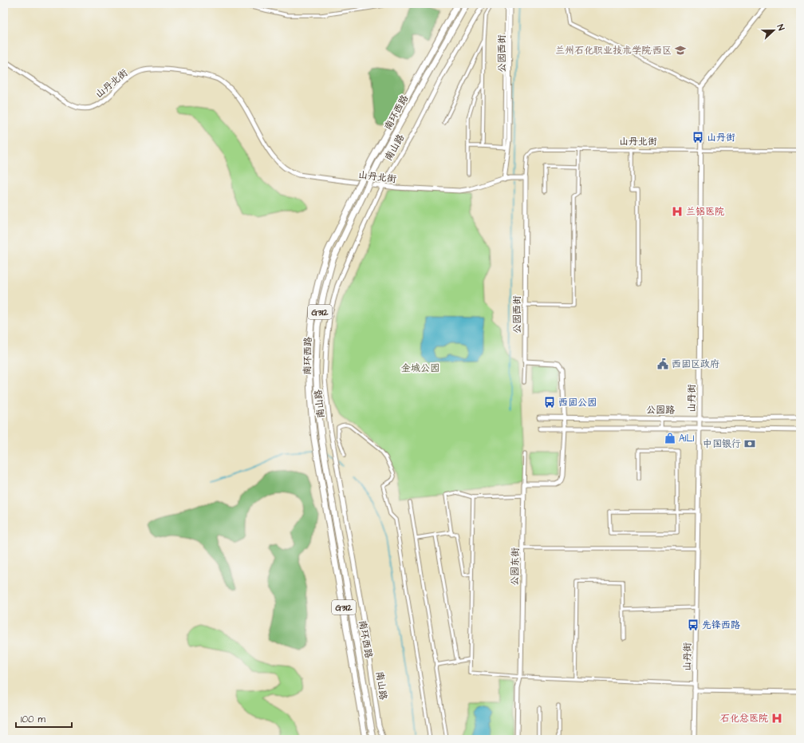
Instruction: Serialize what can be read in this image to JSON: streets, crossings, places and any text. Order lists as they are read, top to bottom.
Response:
{
  "streets": {
    "highway": ["南环西路", "G312"],
    "street": [
      "公园西街",
      "山丹北街",
      "南山路",
      "山丹街",
      "公园路",
      "公园东街"
    ]
  },
  "crossings": [
    ["公园西街", "山丹北街"],
    ["山丹北街", "南山路"],
    ["山丹北街", "山丹街"],
    ["山丹街", "公园路"]
  ],
  "parks": ["金城公园"],
  "places": {
    "school or university": ["兰州石化职业技术学院·西区"],
    "bus stop": ["山丹街", "西固公园", "先锋西路"],
    "hospital": ["兰铝医院", "石化总医院"],
    "public building": ["西固区政府"],
    "shop": ["AILI"],
    "bank": ["中国银行"]
  },
  "scale_bar": "100 m",
  "north": "right"
}
